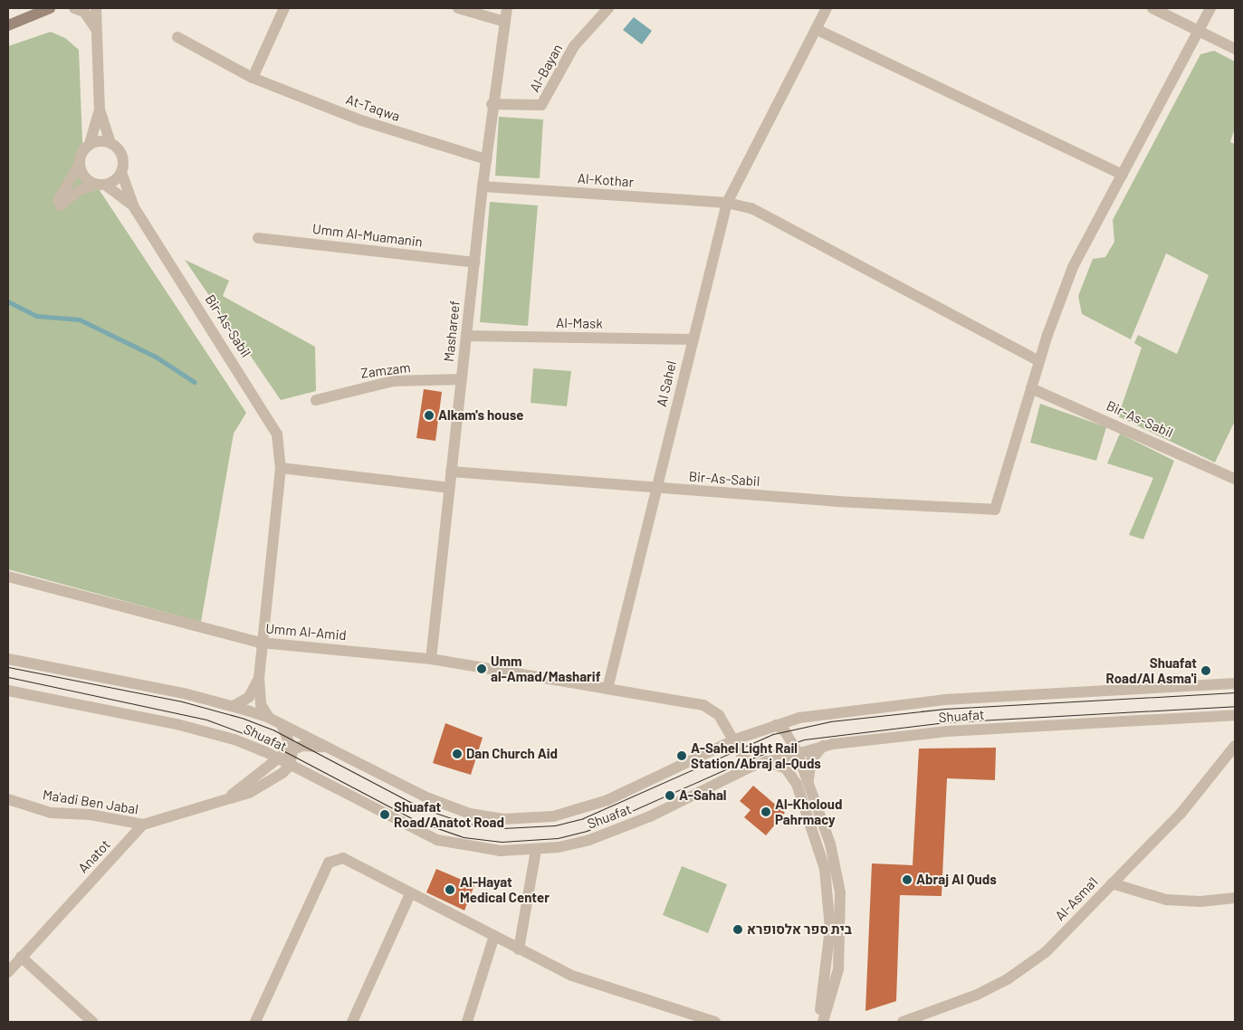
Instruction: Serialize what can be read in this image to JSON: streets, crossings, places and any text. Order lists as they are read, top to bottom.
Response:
{
  "streets": {
    "street": [
      "Al-Bayan",
      "At-Taqwa",
      "Al-Kothar",
      "Umm Al-Muamanin",
      "Al-Mask",
      "Bir-As-Sabil",
      "Mashareef",
      "Zamzam",
      "Al Sahel",
      "Umm Al-Amid",
      "Shuafat",
      "Ma'adi Ben Jabal",
      "Anatot",
      "Al-Asma'l"
    ]
  },
  "crossings": [
    ["Al-Bayan", "Mashareef"],
    ["At-Taqwa", "Mashareef"],
    ["Al-Kothar", "Mashareef"],
    ["Al-Kothar", "Al Sahel"],
    ["Umm Al-Muamanin", "Mashareef"],
    ["Al-Mask", "Mashareef"],
    ["Al-Mask", "Al Sahel"],
    ["Bir-As-Sabil", "Mashareef"],
    ["Bir-As-Sabil", "Al Sahel"],
    ["Bir-As-Sabil", "Umm Al-Amid"],
    ["Bir-As-Sabil", "Shuafat"],
    ["Mashareef", "Zamzam"],
    ["Mashareef", "Umm Al-Amid"],
    ["Al Sahel", "Umm Al-Amid"],
    ["Ma'adi Ben Jabal", "Anatot"]
  ],
  "places": [
    "Alkam's house",
    "Umm al-Amad/Masharif",
    "Shuafat Road/Al Asma'i",
    "Dan Church Aid",
    "A-Sahel Light Rail Station/Abraj al-Quds",
    "A-Sahal",
    "Al-Kholoud Pahrmacy",
    "Shuafat Road/Anatot Road",
    "Abraj Al Quds",
    "Al-Hayat Medical Center",
    "בית ספר אלסופרא"
  ]
}
